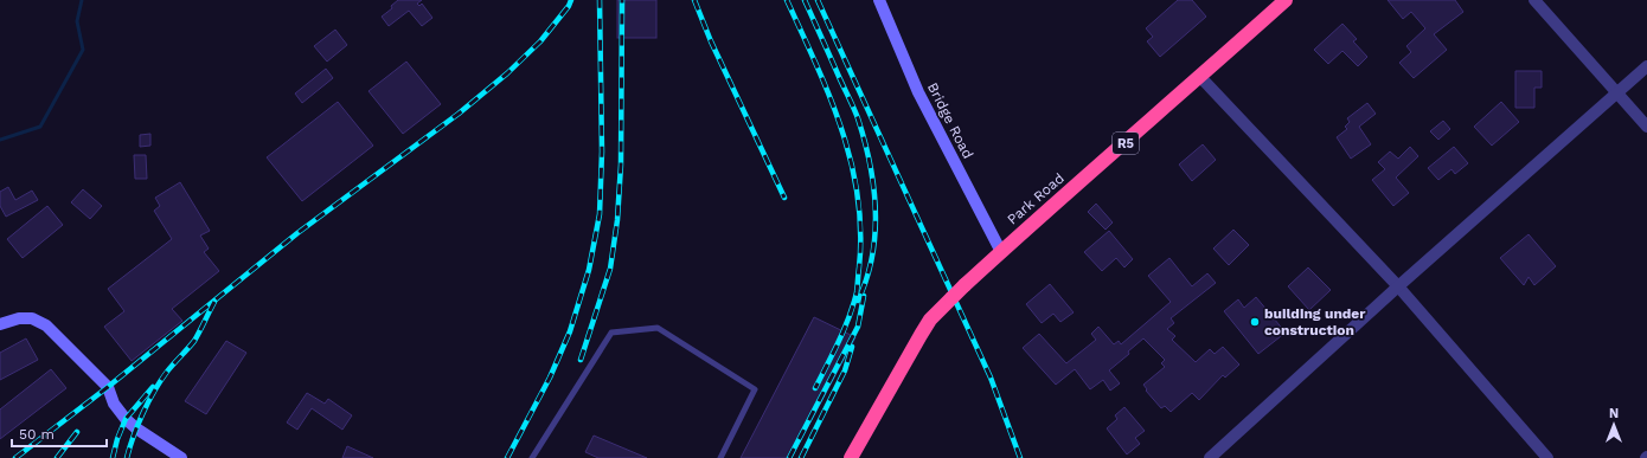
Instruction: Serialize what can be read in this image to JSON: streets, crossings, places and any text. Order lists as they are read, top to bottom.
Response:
{
  "streets": {
    "highway": ["R5", "Park Road"],
    "main road": ["Bridge Road"]
  },
  "crossings": [
    ["Bridge Road", "Park Road"]
  ],
  "places": ["building under construction"],
  "scale_bar": "50 m",
  "north": "top"
}
